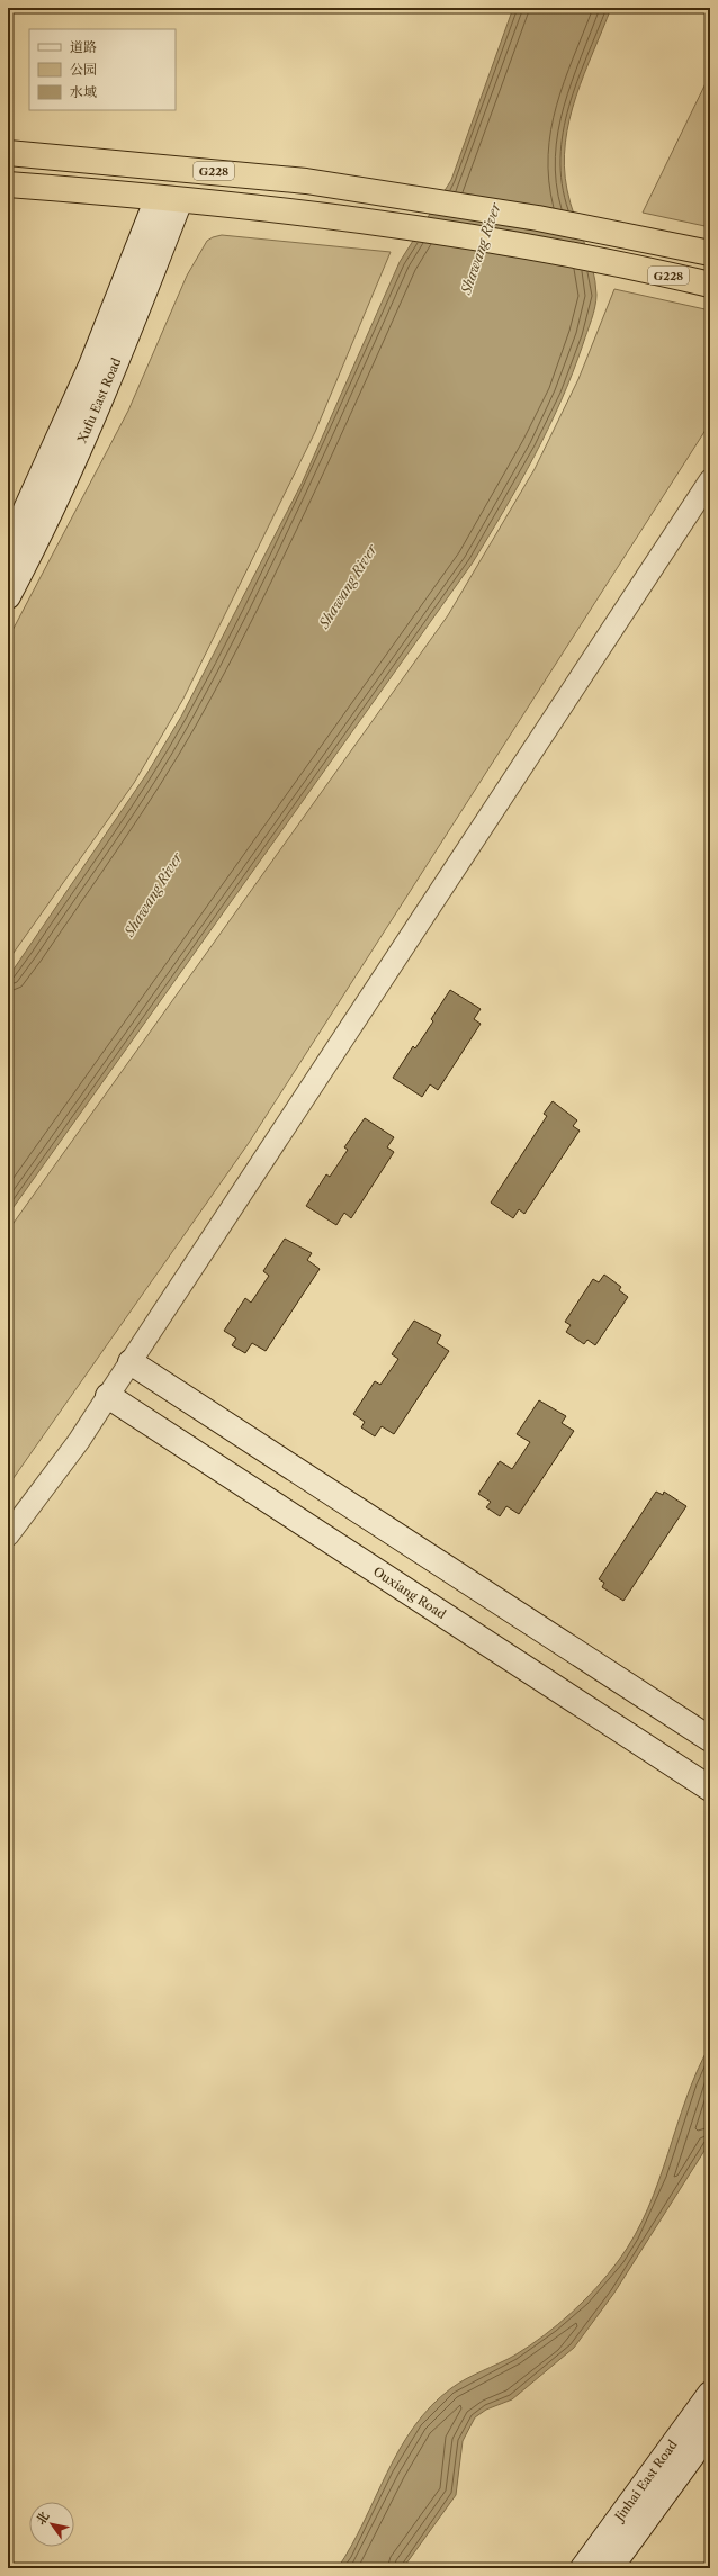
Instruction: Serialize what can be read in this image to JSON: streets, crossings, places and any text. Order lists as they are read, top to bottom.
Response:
{
  "streets": {
    "highway": ["G228"],
    "street": ["Xufu East Road", "Ouxiang Road", "Jinhai East Road"]
  },
  "crossings": [
    ["G228", "Xufu East Road"]
  ],
  "water": ["Shawang River"],
  "legend": ["道路", "公园", "水域"],
  "north": "top left"
}
